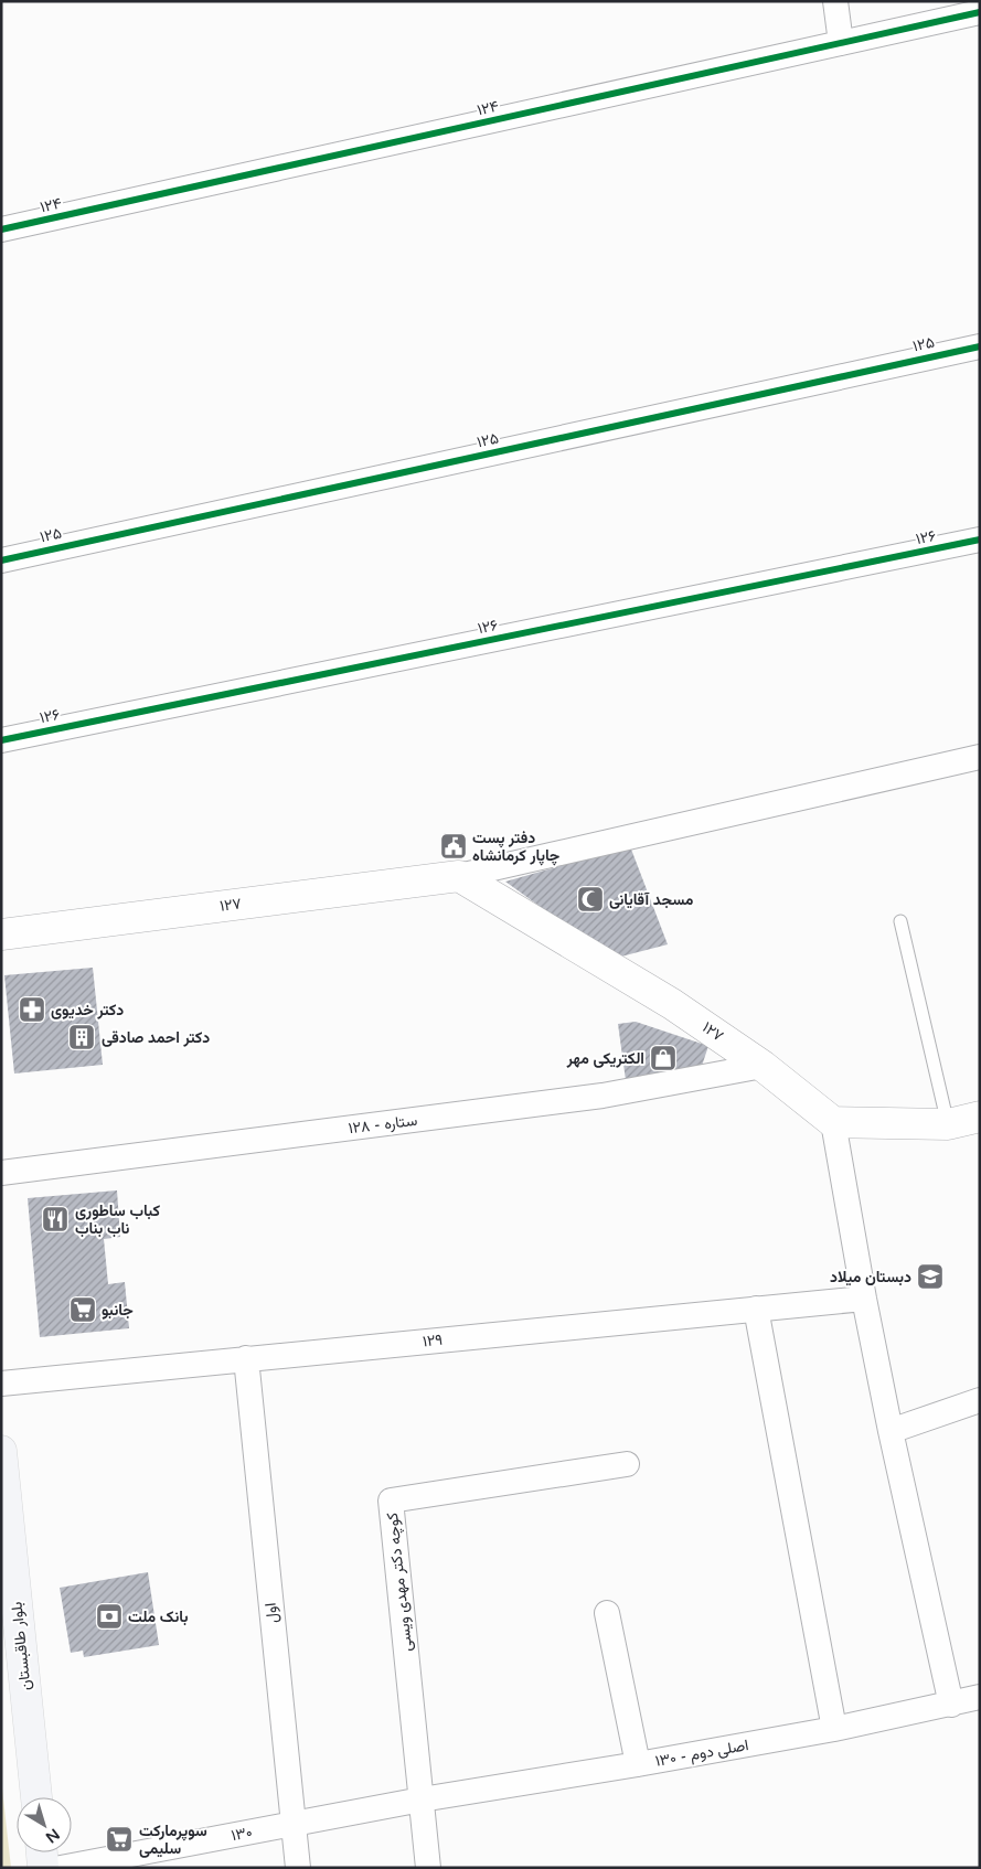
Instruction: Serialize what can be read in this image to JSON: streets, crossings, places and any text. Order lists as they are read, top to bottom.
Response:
{
  "streets": {
    "main road": ["بلوار طاقبستان"],
    "street": [
      "۱۲۴",
      "۱۲۵",
      "۱۲۶",
      "۱۲۷",
      "۱۲۸ - ستاره",
      "۱۲۹",
      "کوچه دکتر مهدی ویسی",
      "اول",
      "اصلی دوم - ۱۳۰",
      "۱۳۰"
    ]
  },
  "crossings": [
    ["۱۲۷", "۱۲۸ - ستاره"],
    ["۱۲۹", "اول"],
    ["کوچه دکتر مهدی ویسی", "اصلی دوم - ۱۳۰"],
    ["کوچه دکتر مهدی ویسی", "۱۳۰"],
    ["اول", "۱۳۰"],
    ["اصلی دوم - ۱۳۰", "۱۳۰"]
  ],
  "places": {
    "public building": ["دفتر پست چاپار کرمانشاه"],
    "mosque": ["مسجد آقایانی"],
    "pharmacy": ["دکتر خدیوی"],
    "building": ["دکتر احمد صادقی"],
    "shop": ["الکتریکی مهر"],
    "restaurant": ["کباب ساطوری ناب بناب"],
    "school or university": ["دبستان میلاد"],
    "supermarket": ["جانبو", "سوپرمارکت سلیمی"],
    "bank": ["بانک ملت"]
  },
  "north": "bottom right"
}
